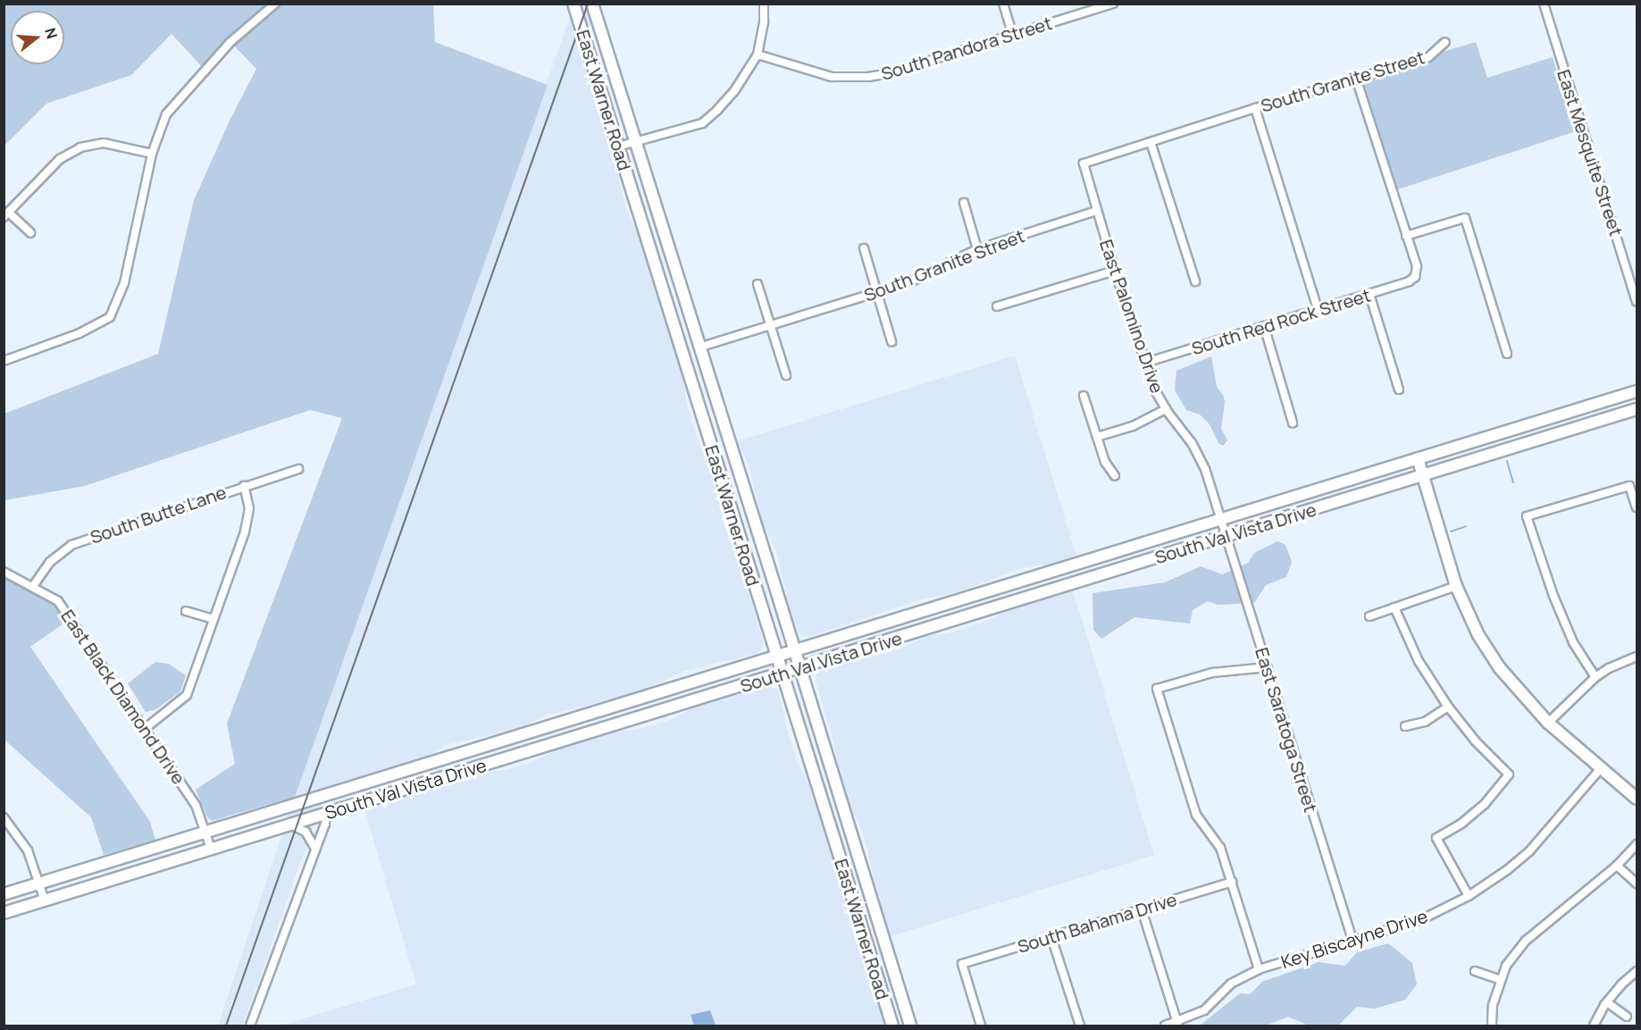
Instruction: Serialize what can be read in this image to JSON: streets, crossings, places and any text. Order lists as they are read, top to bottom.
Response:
{
  "streets": {
    "main road": ["East Warner Road", "South Val Vista Drive"],
    "street": [
      "South Pandora Street",
      "South Granite Street",
      "East Mesquite Street",
      "East Palomino Drive",
      "South Red Rock Street",
      "South Butte Lane",
      "East Black Diamond Drive",
      "East Saratoga Street",
      "South Bahama Drive",
      "Key Biscayne Drive"
    ]
  },
  "crossings": [
    ["South Granite Street", "East Warner Road"],
    ["South Granite Street", "East Palomino Drive"],
    ["East Warner Road", "South Val Vista Drive"],
    ["East Palomino Drive", "South Red Rock Street"],
    ["East Palomino Drive", "South Val Vista Drive"],
    ["East Palomino Drive", "East Saratoga Street"],
    ["South Butte Lane", "East Black Diamond Drive"],
    ["South Val Vista Drive", "East Black Diamond Drive"],
    ["South Val Vista Drive", "East Saratoga Street"],
    ["East Saratoga Street", "Key Biscayne Drive"]
  ],
  "north": "right"
}
